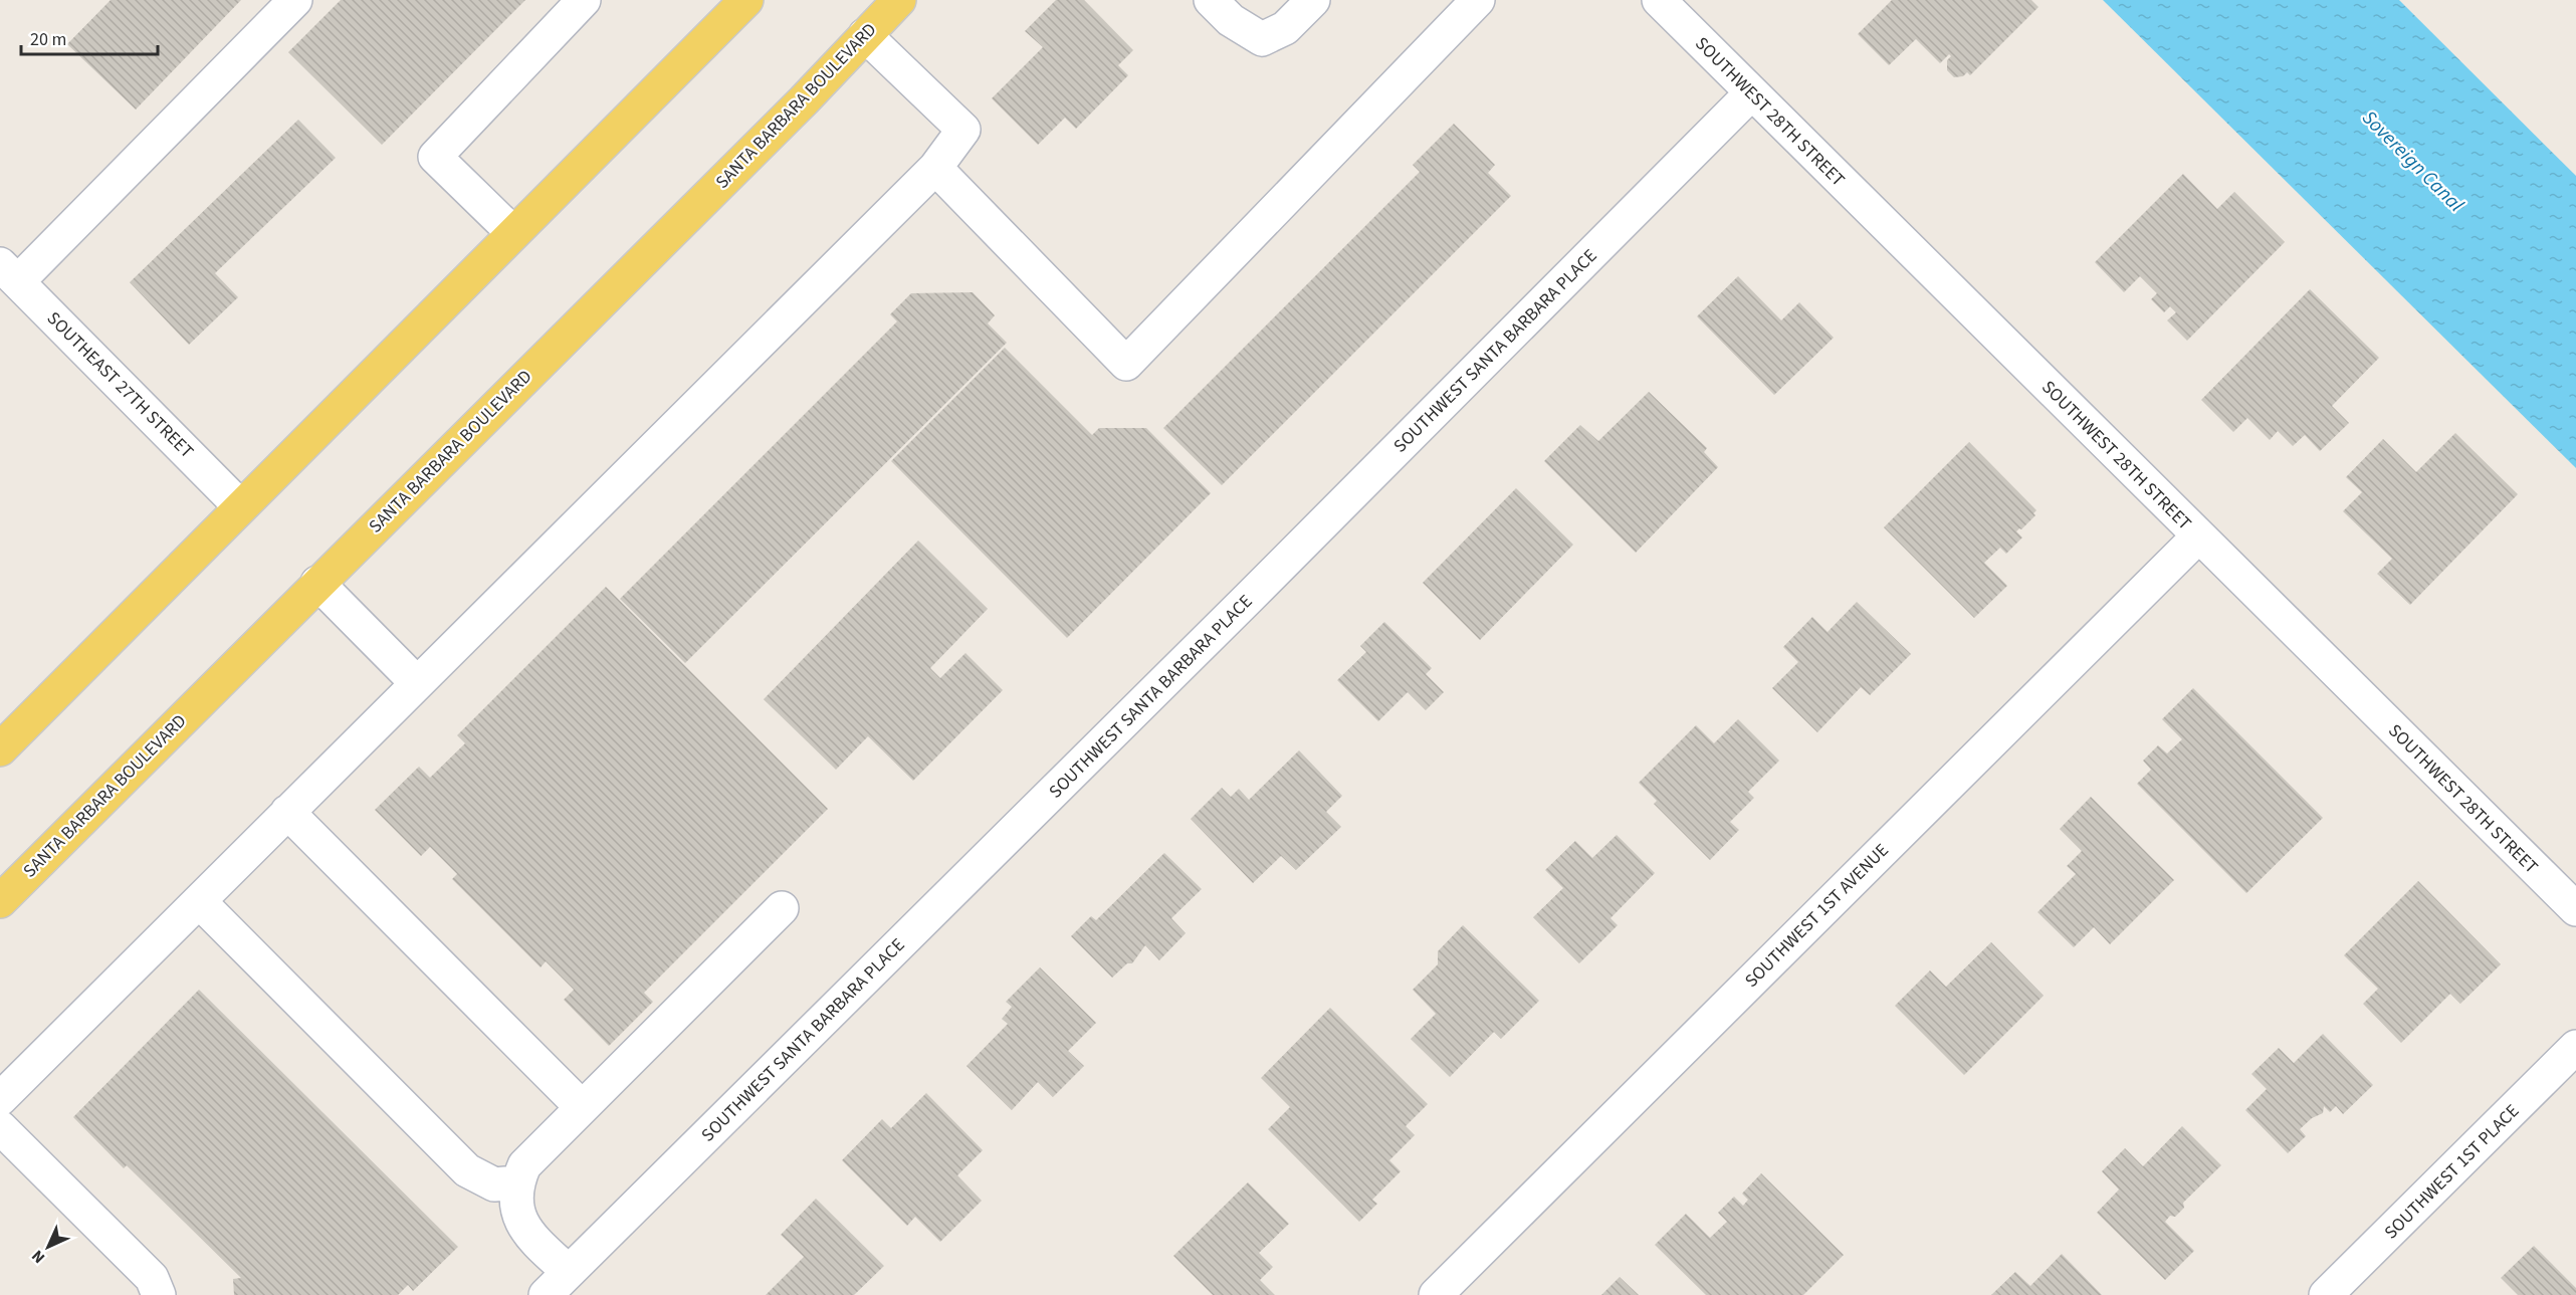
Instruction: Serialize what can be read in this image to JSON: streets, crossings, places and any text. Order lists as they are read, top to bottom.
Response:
{
  "streets": {
    "main road": ["SANTA BARBARA BOULEVARD"],
    "street": [
      "SOUTHWEST 28TH STREET",
      "SOUTHWEST SANTA BARBARA PLACE",
      "SOUTHEAST 27TH STREET",
      "SOUTHWEST 1ST AVENUE",
      "SOUTHWEST 1ST PLACE"
    ]
  },
  "crossings": [
    ["SOUTHWEST 28TH STREET", "SOUTHWEST SANTA BARBARA PLACE"],
    ["SOUTHWEST 28TH STREET", "SOUTHWEST 1ST AVENUE"]
  ],
  "water": ["Sovereign Canal"],
  "scale_bar": "20 m",
  "north": "bottom left"
}
